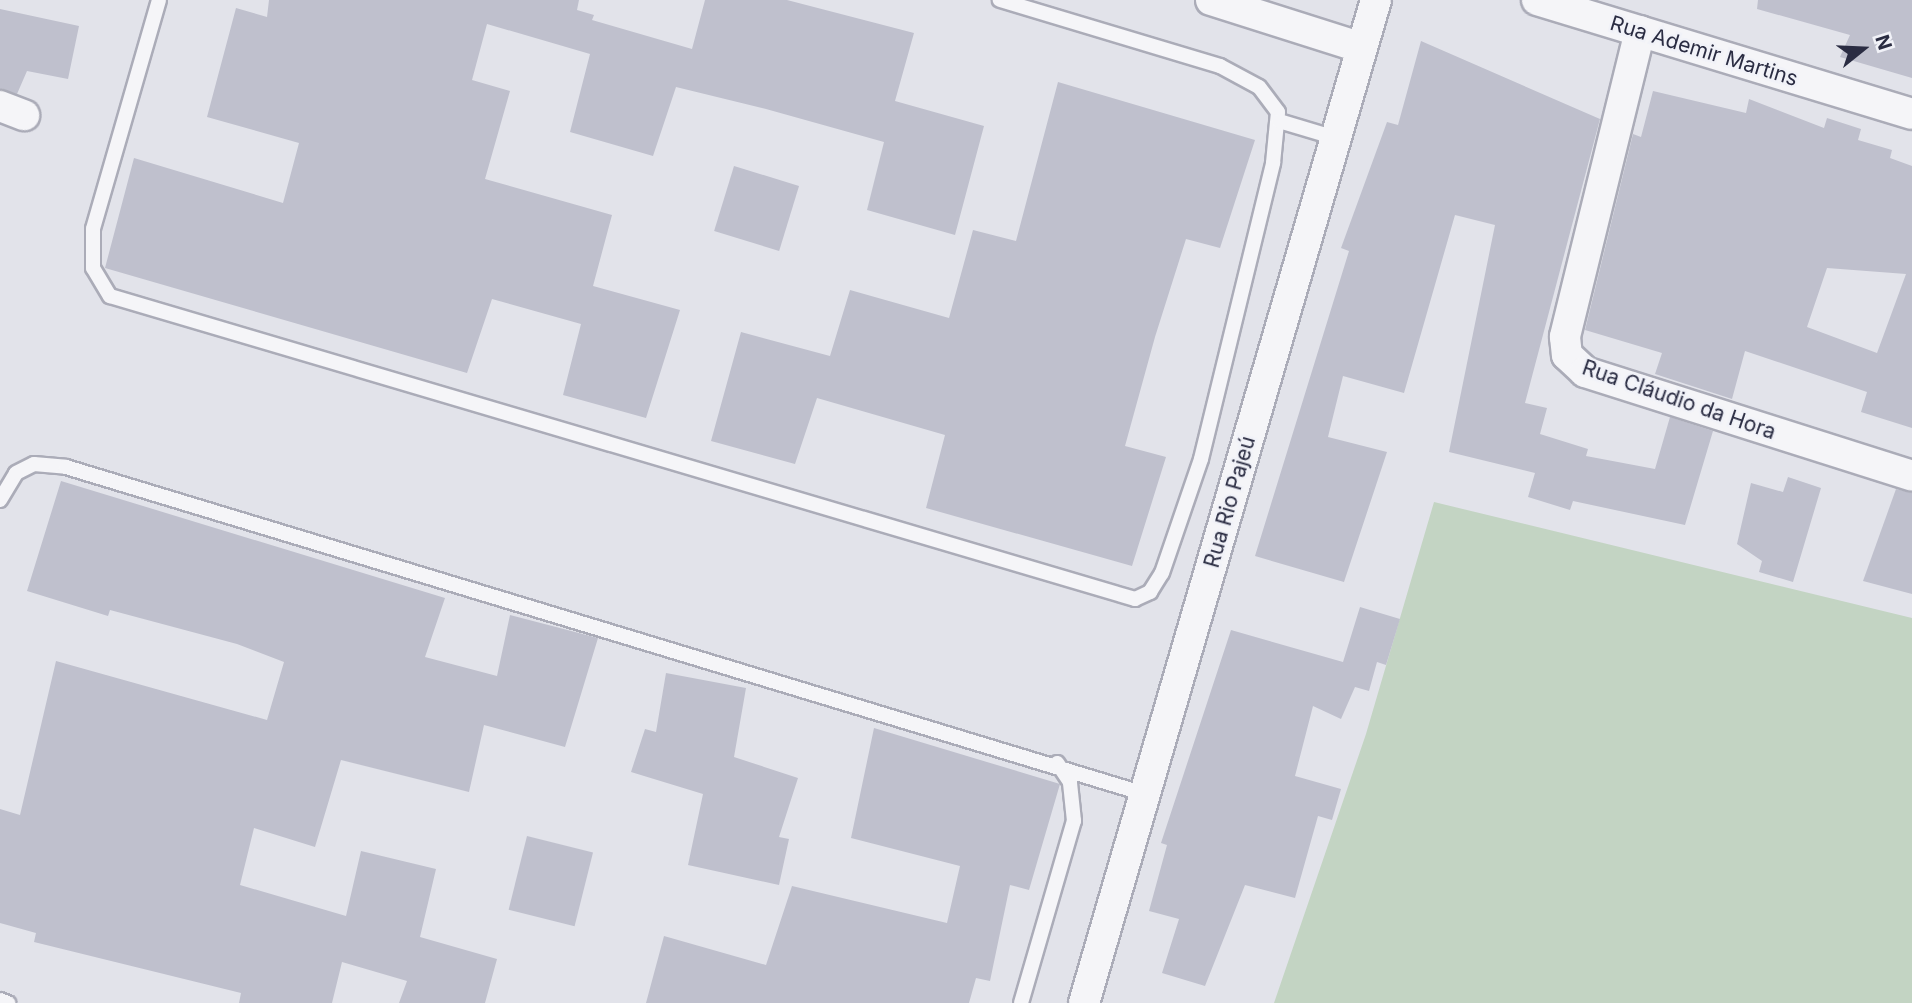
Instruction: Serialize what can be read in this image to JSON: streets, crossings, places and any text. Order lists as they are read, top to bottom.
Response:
{
  "streets": {
    "street": ["Rua Ademir Martins", "Rua Cláudio da Hora", "Rua Rio Pajeú"]
  },
  "crossings": [
    ["Rua Ademir Martins", "Rua Cláudio da Hora"]
  ],
  "north": "right"
}
